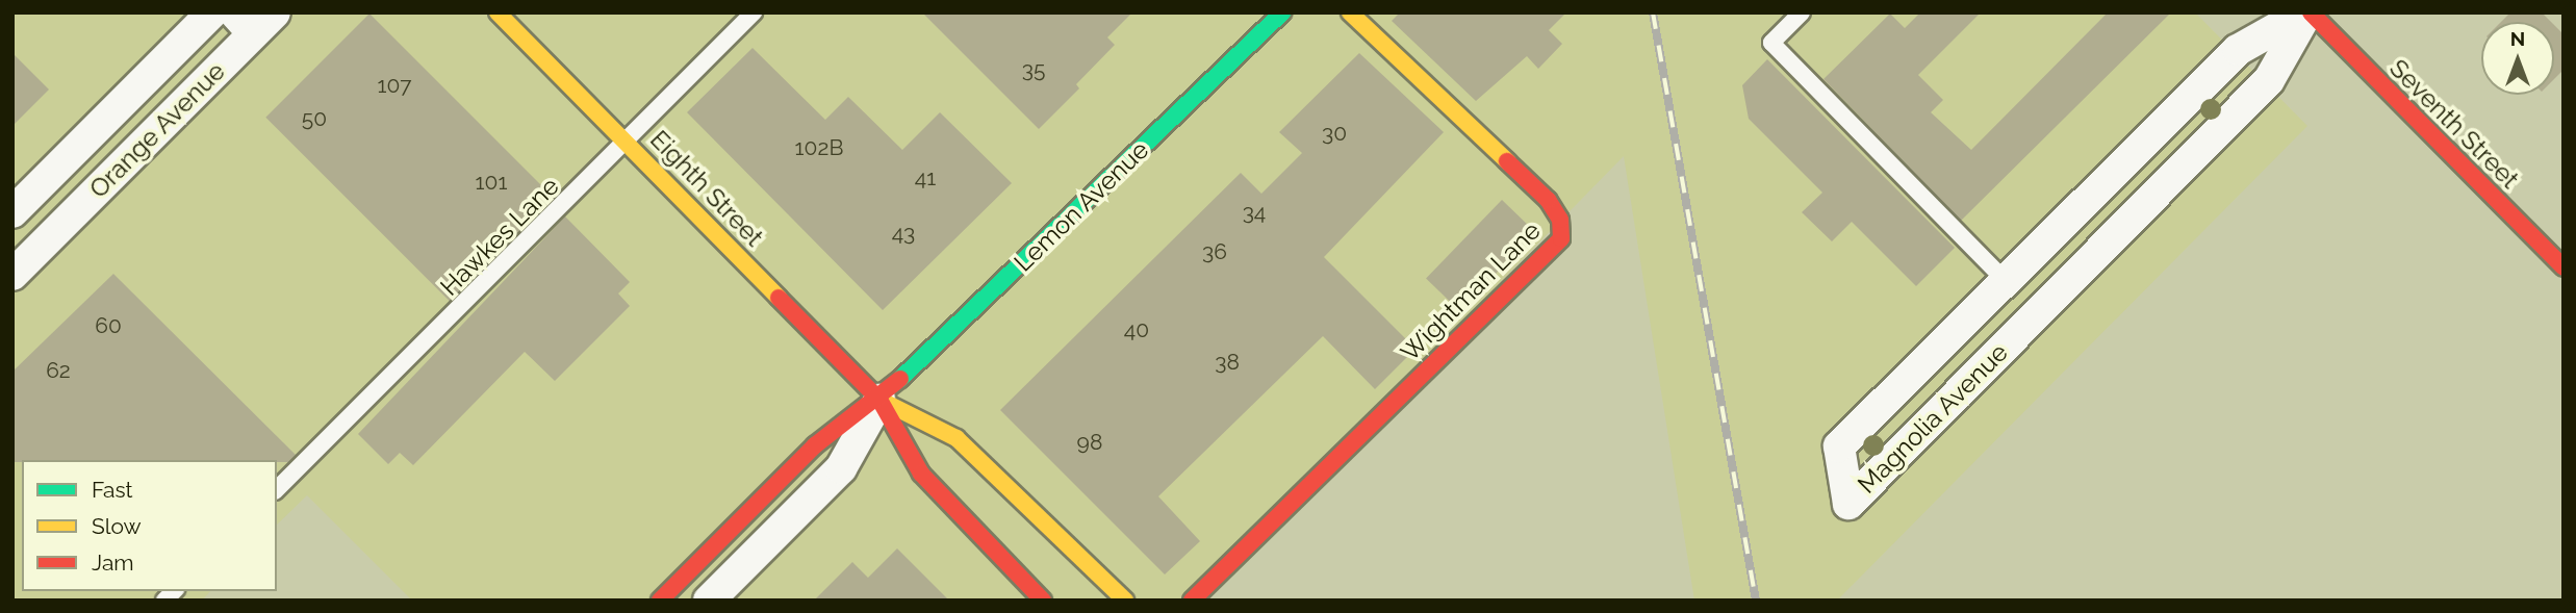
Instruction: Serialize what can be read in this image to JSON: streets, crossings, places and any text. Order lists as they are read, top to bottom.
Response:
{
  "streets": {
    "main road": [
      "Seventh Street",
      "Eighth Street",
      "Lemon Avenue",
      "Wightman Lane"
    ],
    "street": ["Orange Avenue", "Magnolia Avenue"],
    "lane": ["Hawkes Lane"]
  },
  "crossings": [
    ["Seventh Street", "Magnolia Avenue"],
    ["Eighth Street", "Lemon Avenue"],
    ["Eighth Street", "Hawkes Lane"]
  ],
  "house_numbers": [
    "35",
    "107",
    "50",
    "30",
    "102B",
    "41",
    "101",
    "34",
    "43",
    "36",
    "60",
    "40",
    "38",
    "62",
    "98"
  ],
  "legend": ["Fast", "Slow", "Jam"],
  "north": "top"
}
